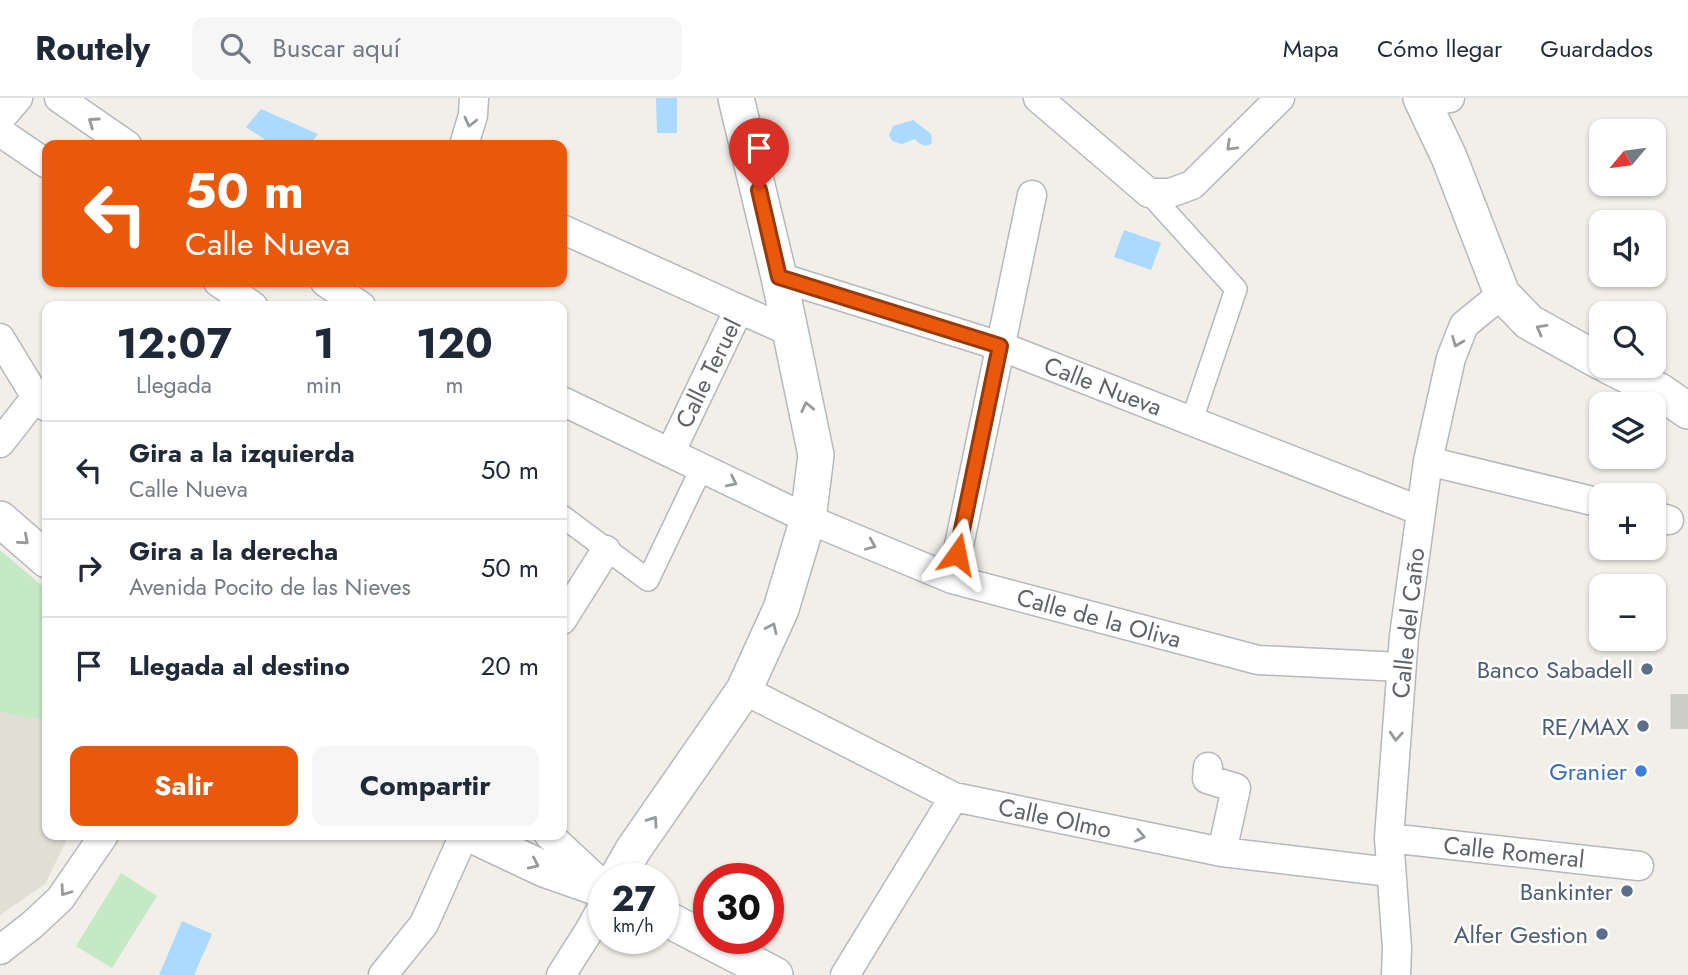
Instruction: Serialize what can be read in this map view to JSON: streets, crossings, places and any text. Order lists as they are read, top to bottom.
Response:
{
  "streets": {
    "street": [
      "Calle Teruel",
      "Calle Nueva",
      "Calle de la Oliva",
      "Calle del Caño",
      "Calle Olmo",
      "Calle Romeral"
    ]
  },
  "crossings": [
    ["Calle Teruel", "Calle de la Oliva"],
    ["Calle Nueva", "Calle del Caño"],
    ["Calle de la Oliva", "Calle del Caño"],
    ["Calle del Caño", "Calle Olmo"],
    ["Calle del Caño", "Calle Romeral"]
  ],
  "one_way": ["Calle del Caño", "Calle Olmo"],
  "places": [
    "Banco Sabadell",
    "RE/MAX",
    "Granier",
    "Bankinter",
    "Alfer Gestion"
  ],
  "north": "bottom left",
  "page": {
    "header": "Routely",
    "search": "Buscar aquí",
    "nav": ["Mapa", "Cómo llegar", "Guardados"],
    "map_buttons": ["+", "−"],
    "turn": ["50 m", "Calle Nueva"],
    "eta": [
      "12:07",
      "Llegada",
      "1",
      "min",
      "120",
      "m"
    ],
    "list": [
      {
        "name": "Gira a la izquierda",
        "note": "Calle Nueva",
        "value": "50 m"
      },
      {
        "name": "Gira a la derecha",
        "note": "Avenida Pocito de las Nieves",
        "value": "50 m"
      },
      {
        "name": "Llegada al destino",
        "value": "20 m"
      }
    ],
    "buttons": ["Salir", "Compartir"],
    "speed": "27 km/h",
    "limit": "30"
  }
}
